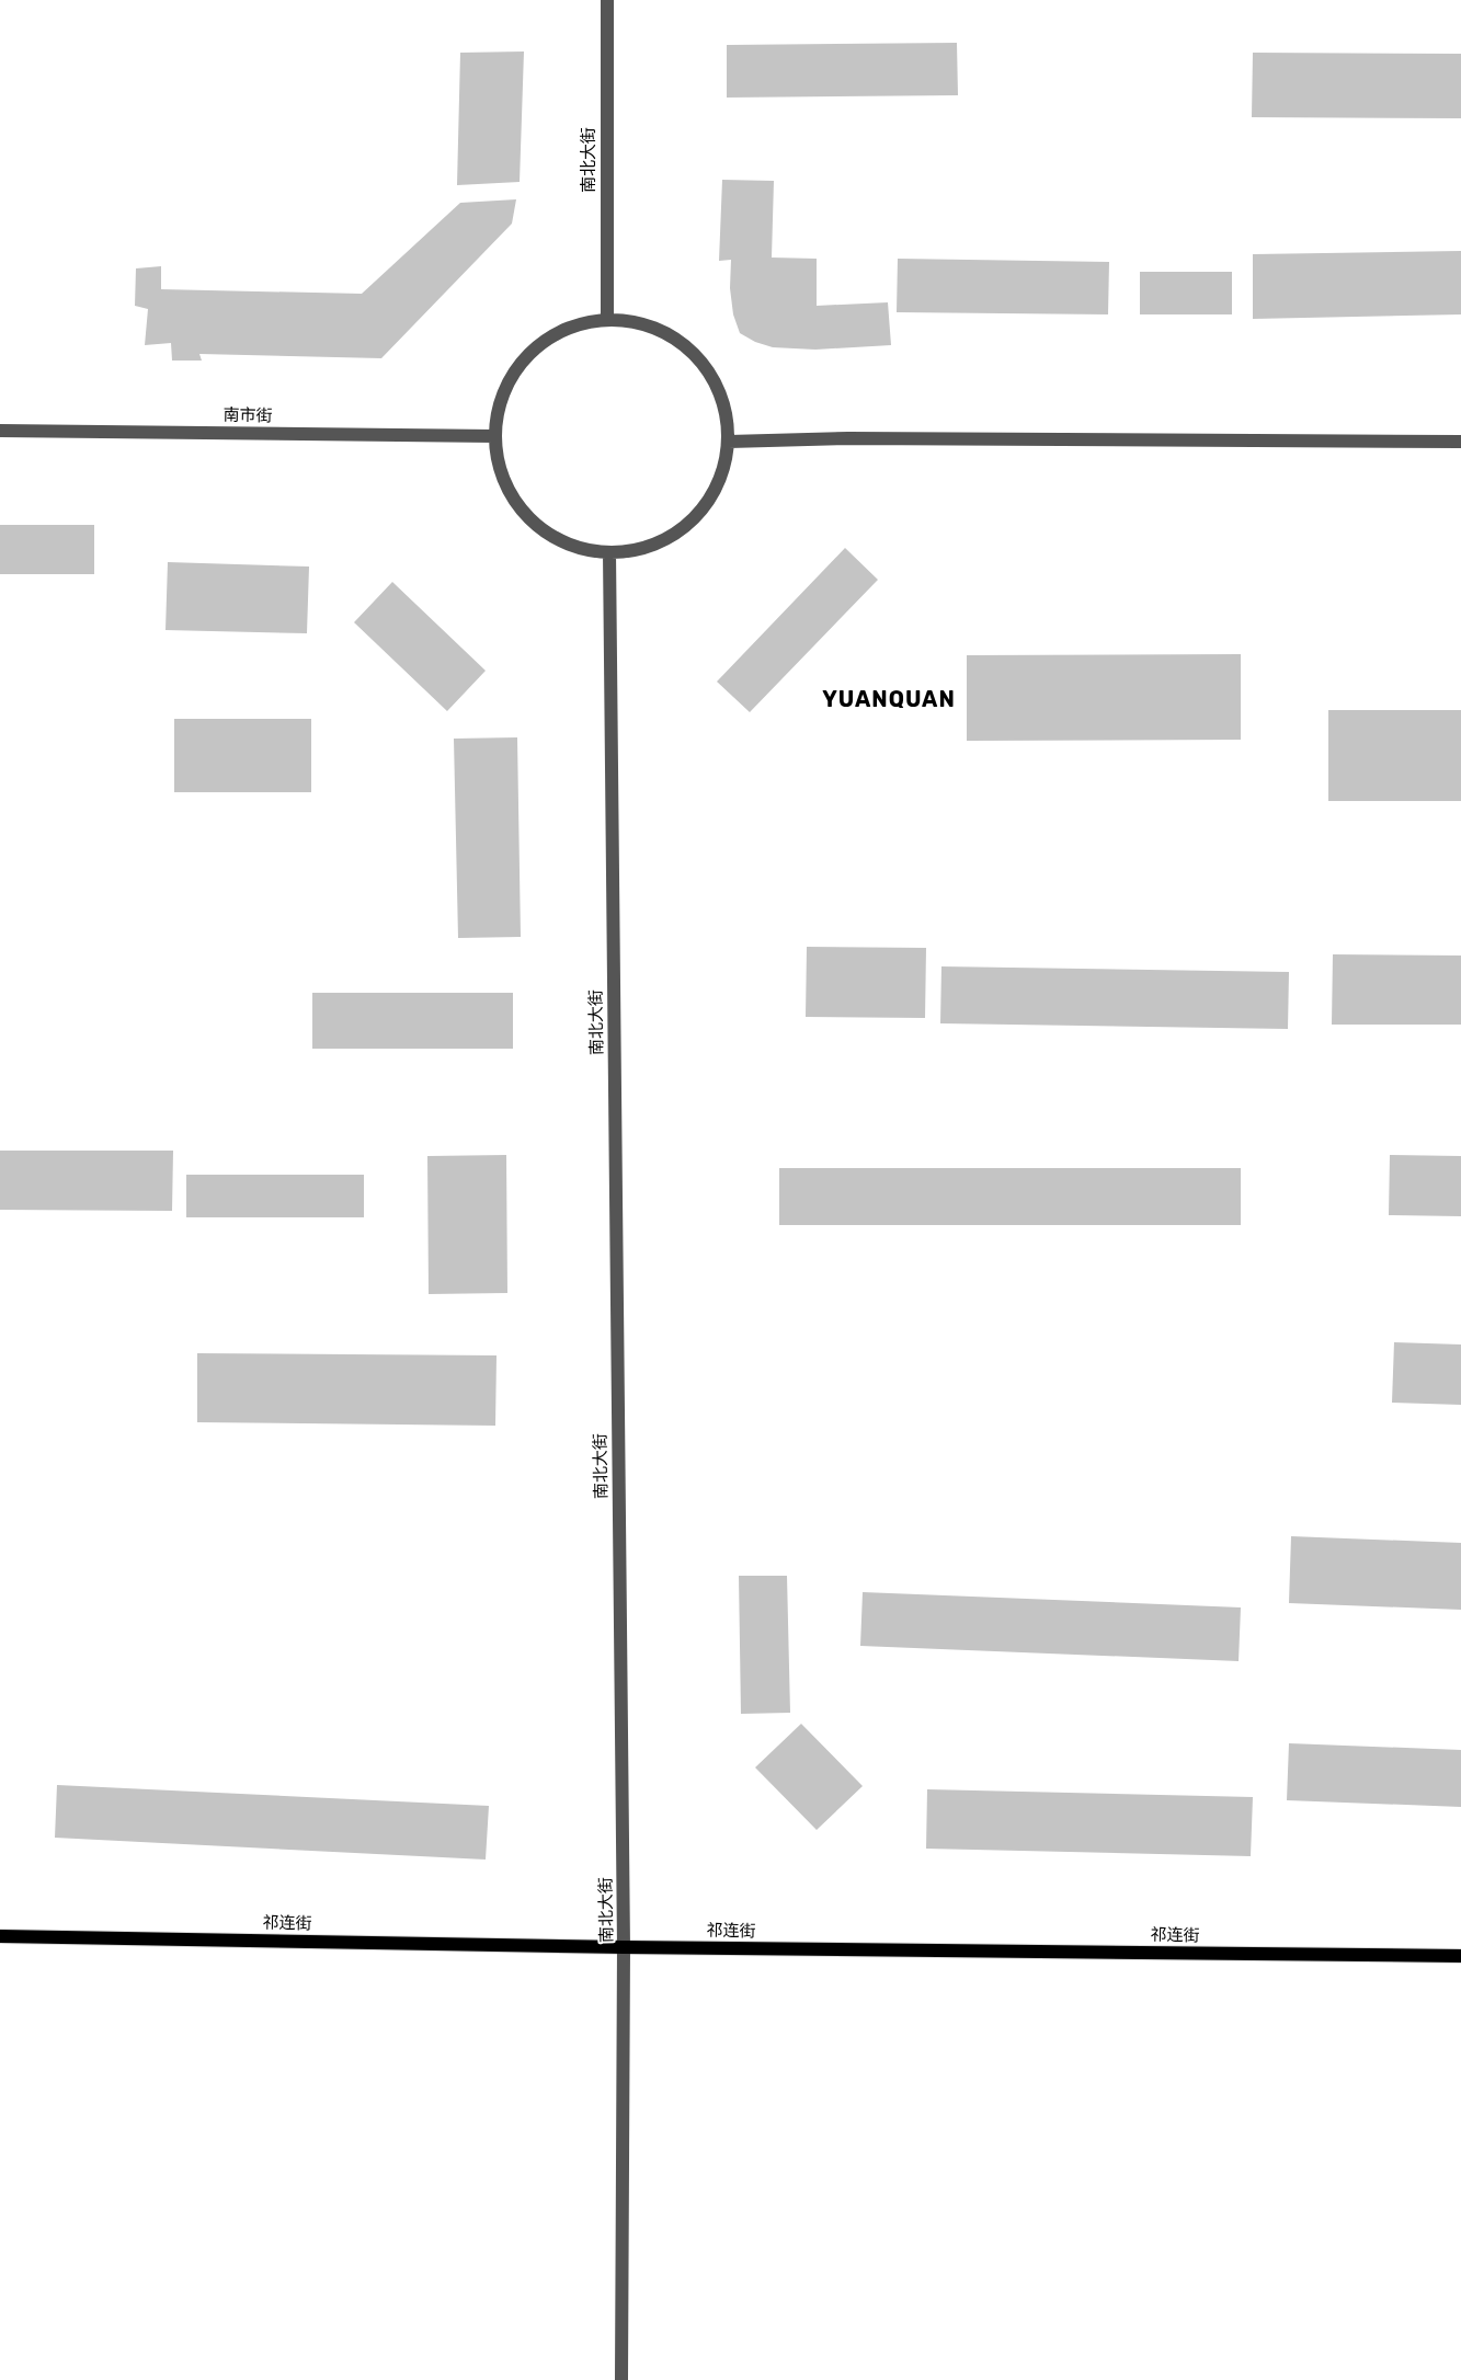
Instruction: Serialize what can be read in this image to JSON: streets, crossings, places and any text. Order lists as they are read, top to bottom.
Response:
{
  "streets": {
    "main road": ["祁连街"],
    "street": ["南北大街", "南市街"]
  },
  "crossings": [
    ["南北大街", "祁连街"]
  ],
  "districts": ["YUANQUAN"]
}
